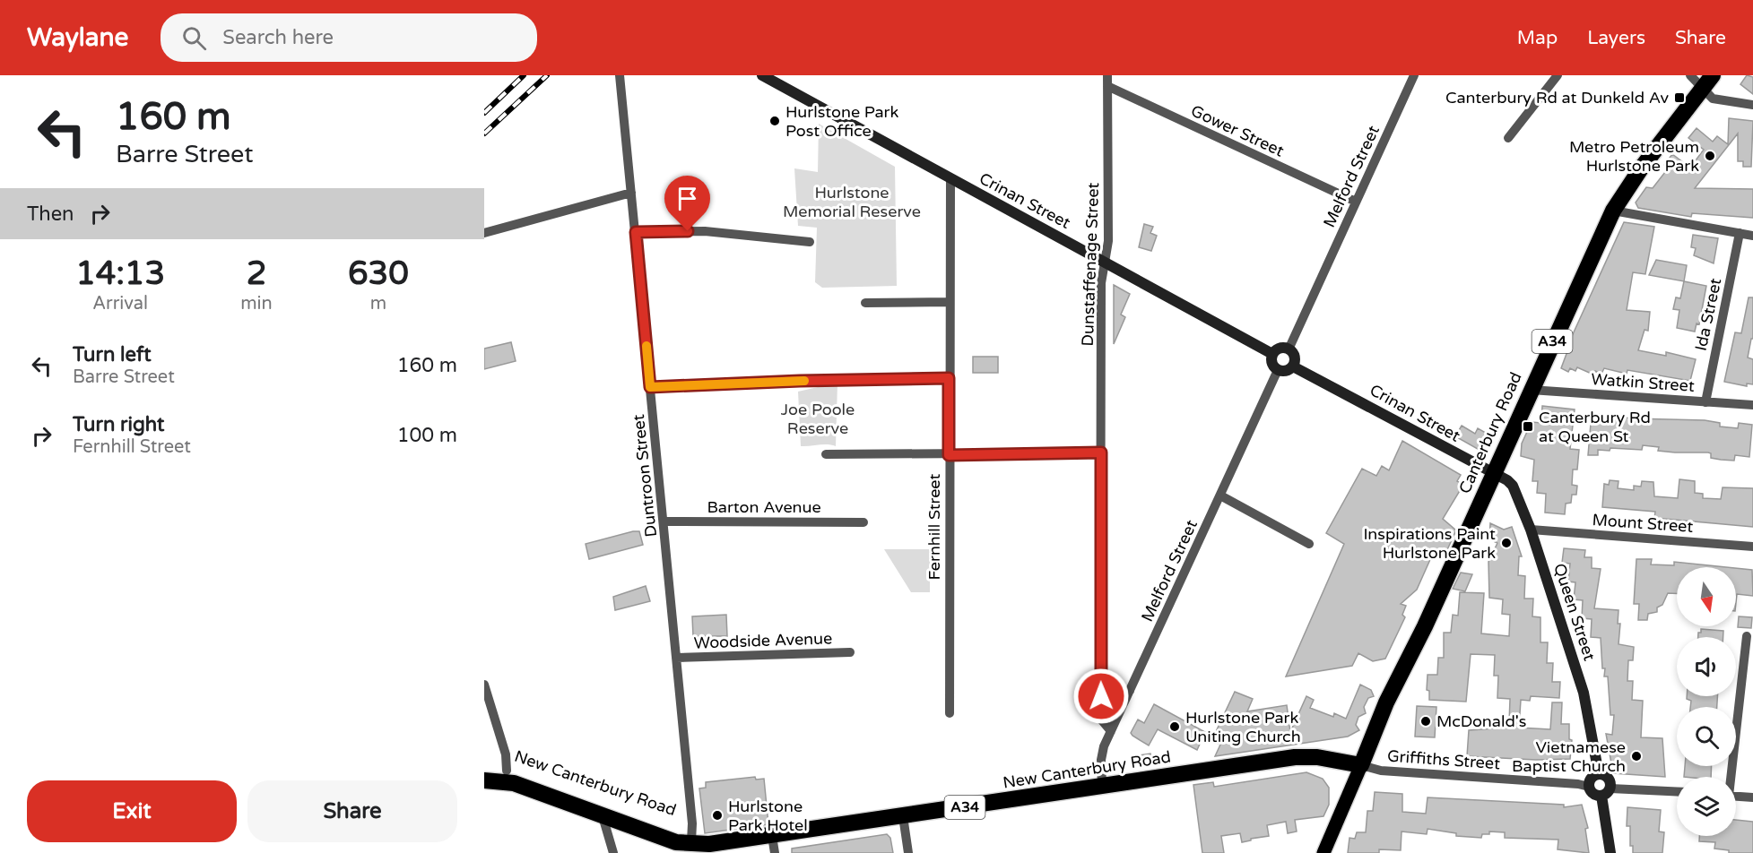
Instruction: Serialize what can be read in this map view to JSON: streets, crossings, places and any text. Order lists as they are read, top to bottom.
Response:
{
  "streets": {
    "highway": ["A34", "Canterbury Road", "New Canterbury Road"],
    "street": [
      "Gower Street",
      "Melford Street",
      "Crinan Street",
      "Dunstaffenage Street",
      "Ida Street",
      "Watkin Street",
      "Duntroon Street",
      "Barton Avenue",
      "Mount Street",
      "Fernhill Street",
      "Queen Street",
      "Woodside Avenue",
      "Griffiths Street"
    ]
  },
  "crossings": [
    ["Gower Street", "Melford Street"],
    ["Gower Street", "Dunstaffenage Street"],
    ["Melford Street", "Crinan Street"],
    ["Melford Street", "Dunstaffenage Street"],
    ["Melford Street", "New Canterbury Road"],
    ["Crinan Street", "Dunstaffenage Street"],
    ["Crinan Street", "Canterbury Road"],
    ["Crinan Street", "Fernhill Street"],
    ["Crinan Street", "Queen Street"],
    ["Ida Street", "Watkin Street"],
    ["Watkin Street", "Canterbury Road"],
    ["Canterbury Road", "Queen Street"],
    ["Canterbury Road", "Griffiths Street"],
    ["Canterbury Road", "New Canterbury Road"],
    ["Duntroon Street", "Barton Avenue"],
    ["Duntroon Street", "Woodside Avenue"],
    ["Duntroon Street", "New Canterbury Road"],
    ["Mount Street", "Queen Street"],
    ["Queen Street", "Griffiths Street"],
    ["Griffiths Street", "New Canterbury Road"]
  ],
  "parks": ["Hurlstone Memorial Reserve", "Joe Poole Reserve"],
  "places": {
    "transit": ["Canterbury Rd at Dunkeld Av", "Canterbury Rd at Queen St"],
    "other": [
      "Hurlstone Park Post Office",
      "Metro Petroleum Hurlstone Park",
      "Inspirations Paint Hurlstone Park",
      "McDonald's",
      "Hurlstone Park Uniting Church",
      "Vietnamese Baptist Church",
      "Hurlstone Park Hotel"
    ]
  },
  "north": "bottom",
  "page": {
    "header": "Waylane",
    "search": "Search here",
    "nav": ["Map", "Layers", "Share"],
    "turn": ["160 m", "Barre Street"],
    "then": "Then",
    "eta": [
      "14:13",
      "Arrival",
      "2",
      "min",
      "630",
      "m"
    ],
    "list": [
      {
        "name": "Turn left",
        "note": "Barre Street",
        "value": "160 m"
      },
      {
        "name": "Turn right",
        "note": "Fernhill Street",
        "value": "100 m"
      }
    ],
    "buttons": ["Exit", "Share"]
  }
}
